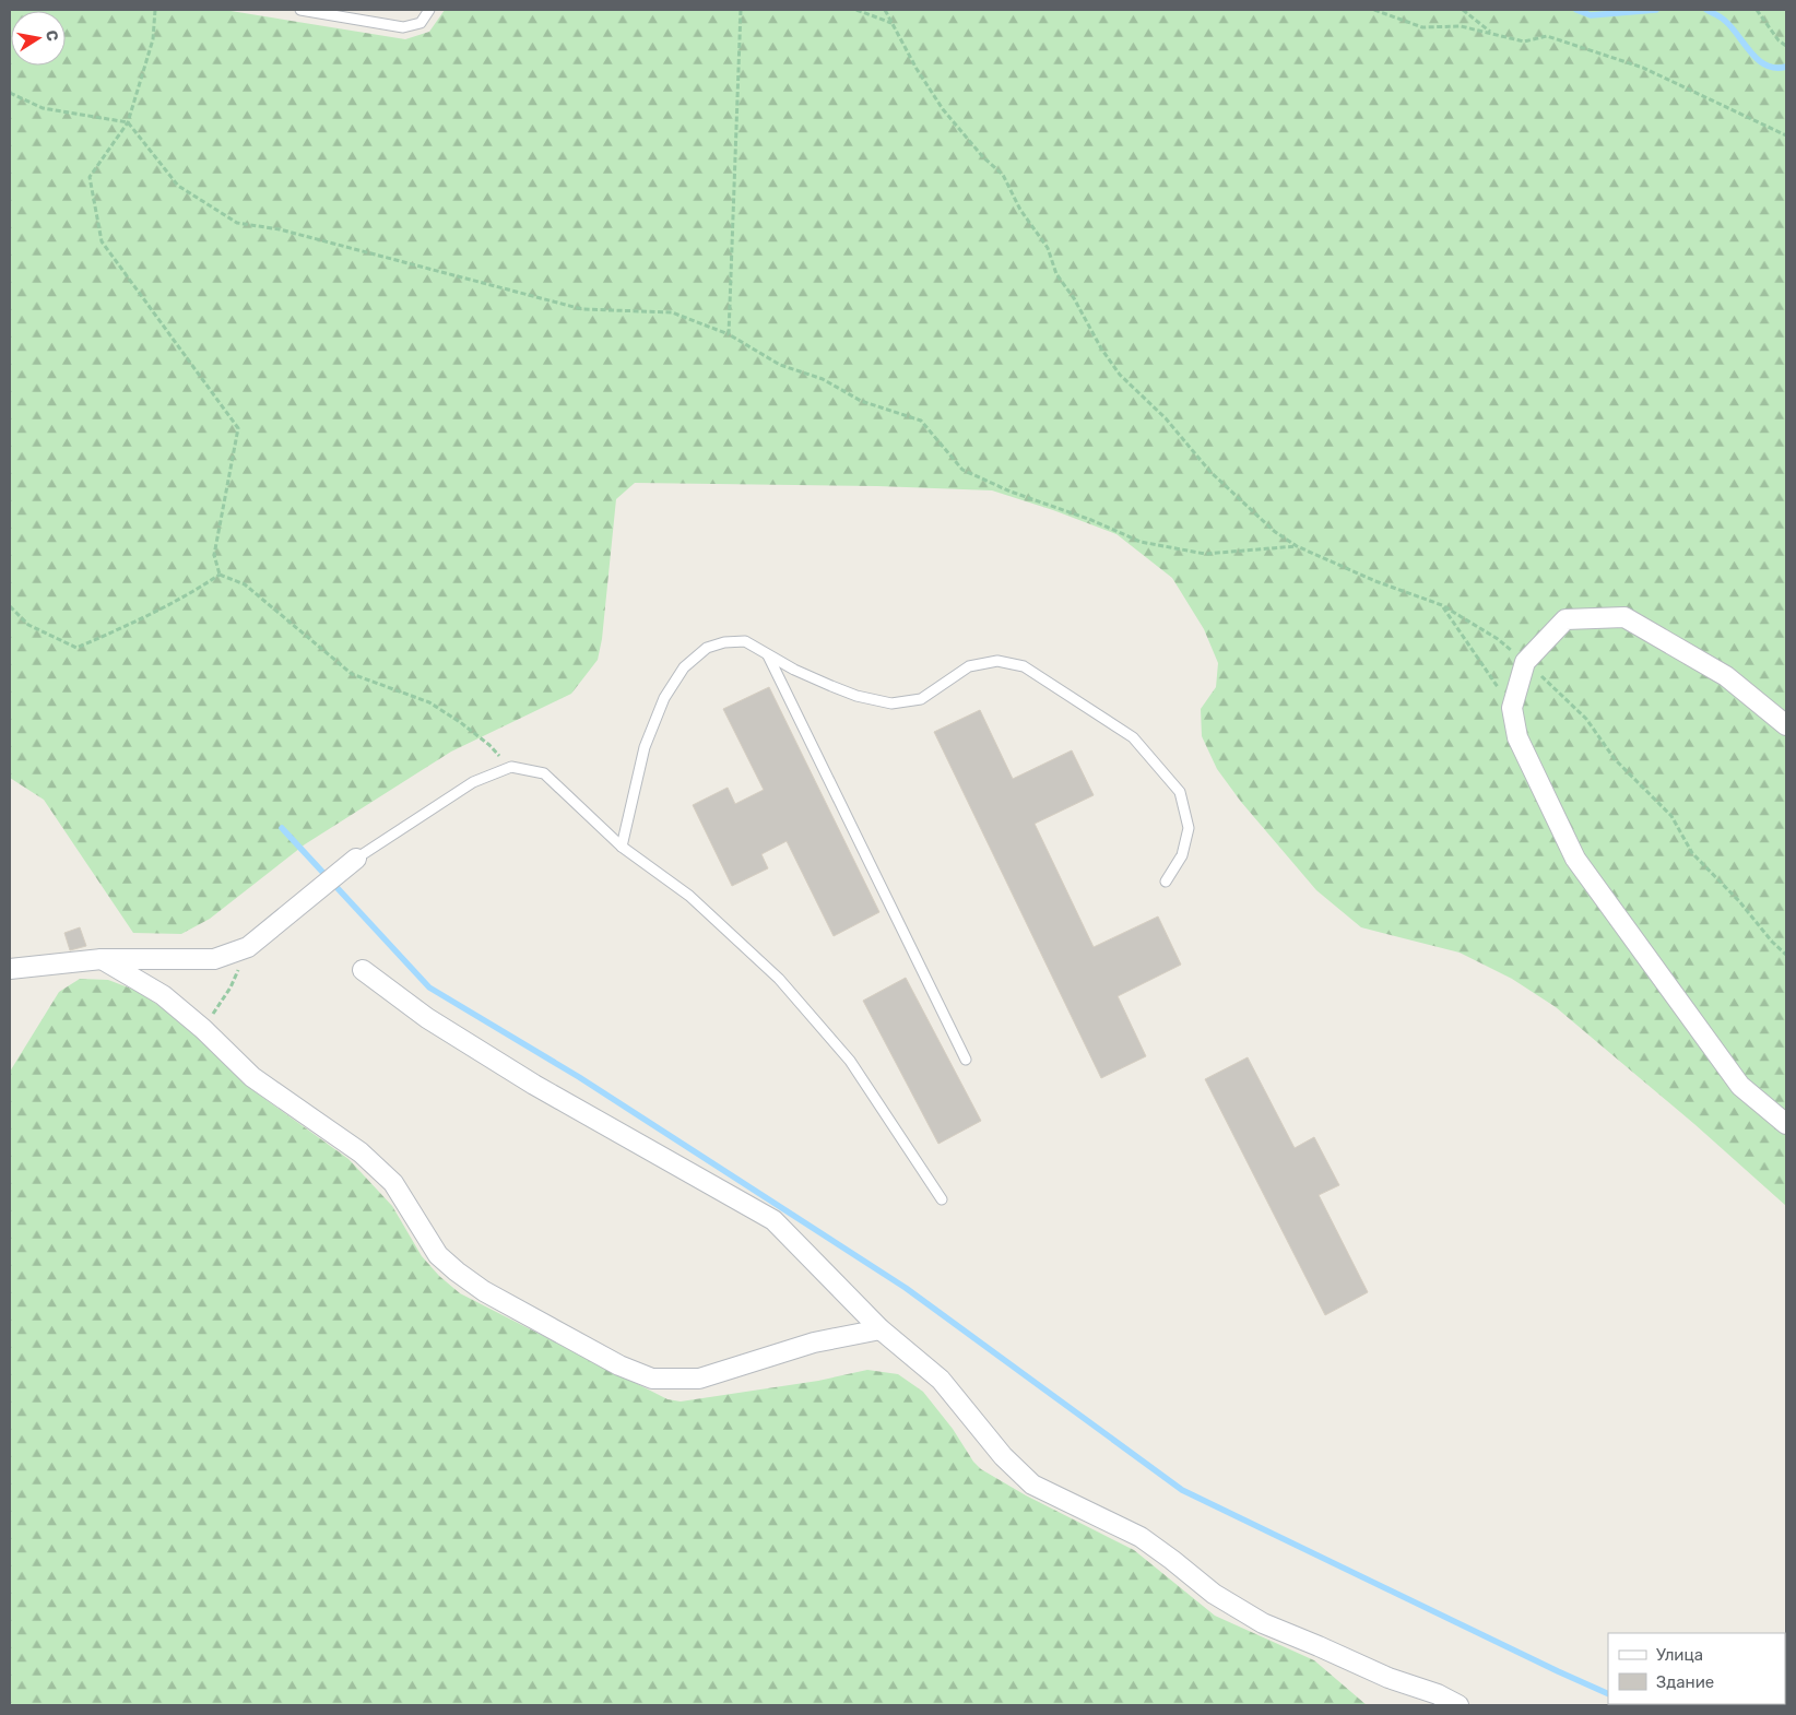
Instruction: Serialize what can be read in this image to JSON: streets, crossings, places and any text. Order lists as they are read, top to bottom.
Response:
{
  "legend": ["Улица", "Здание"],
  "north": "right"
}
